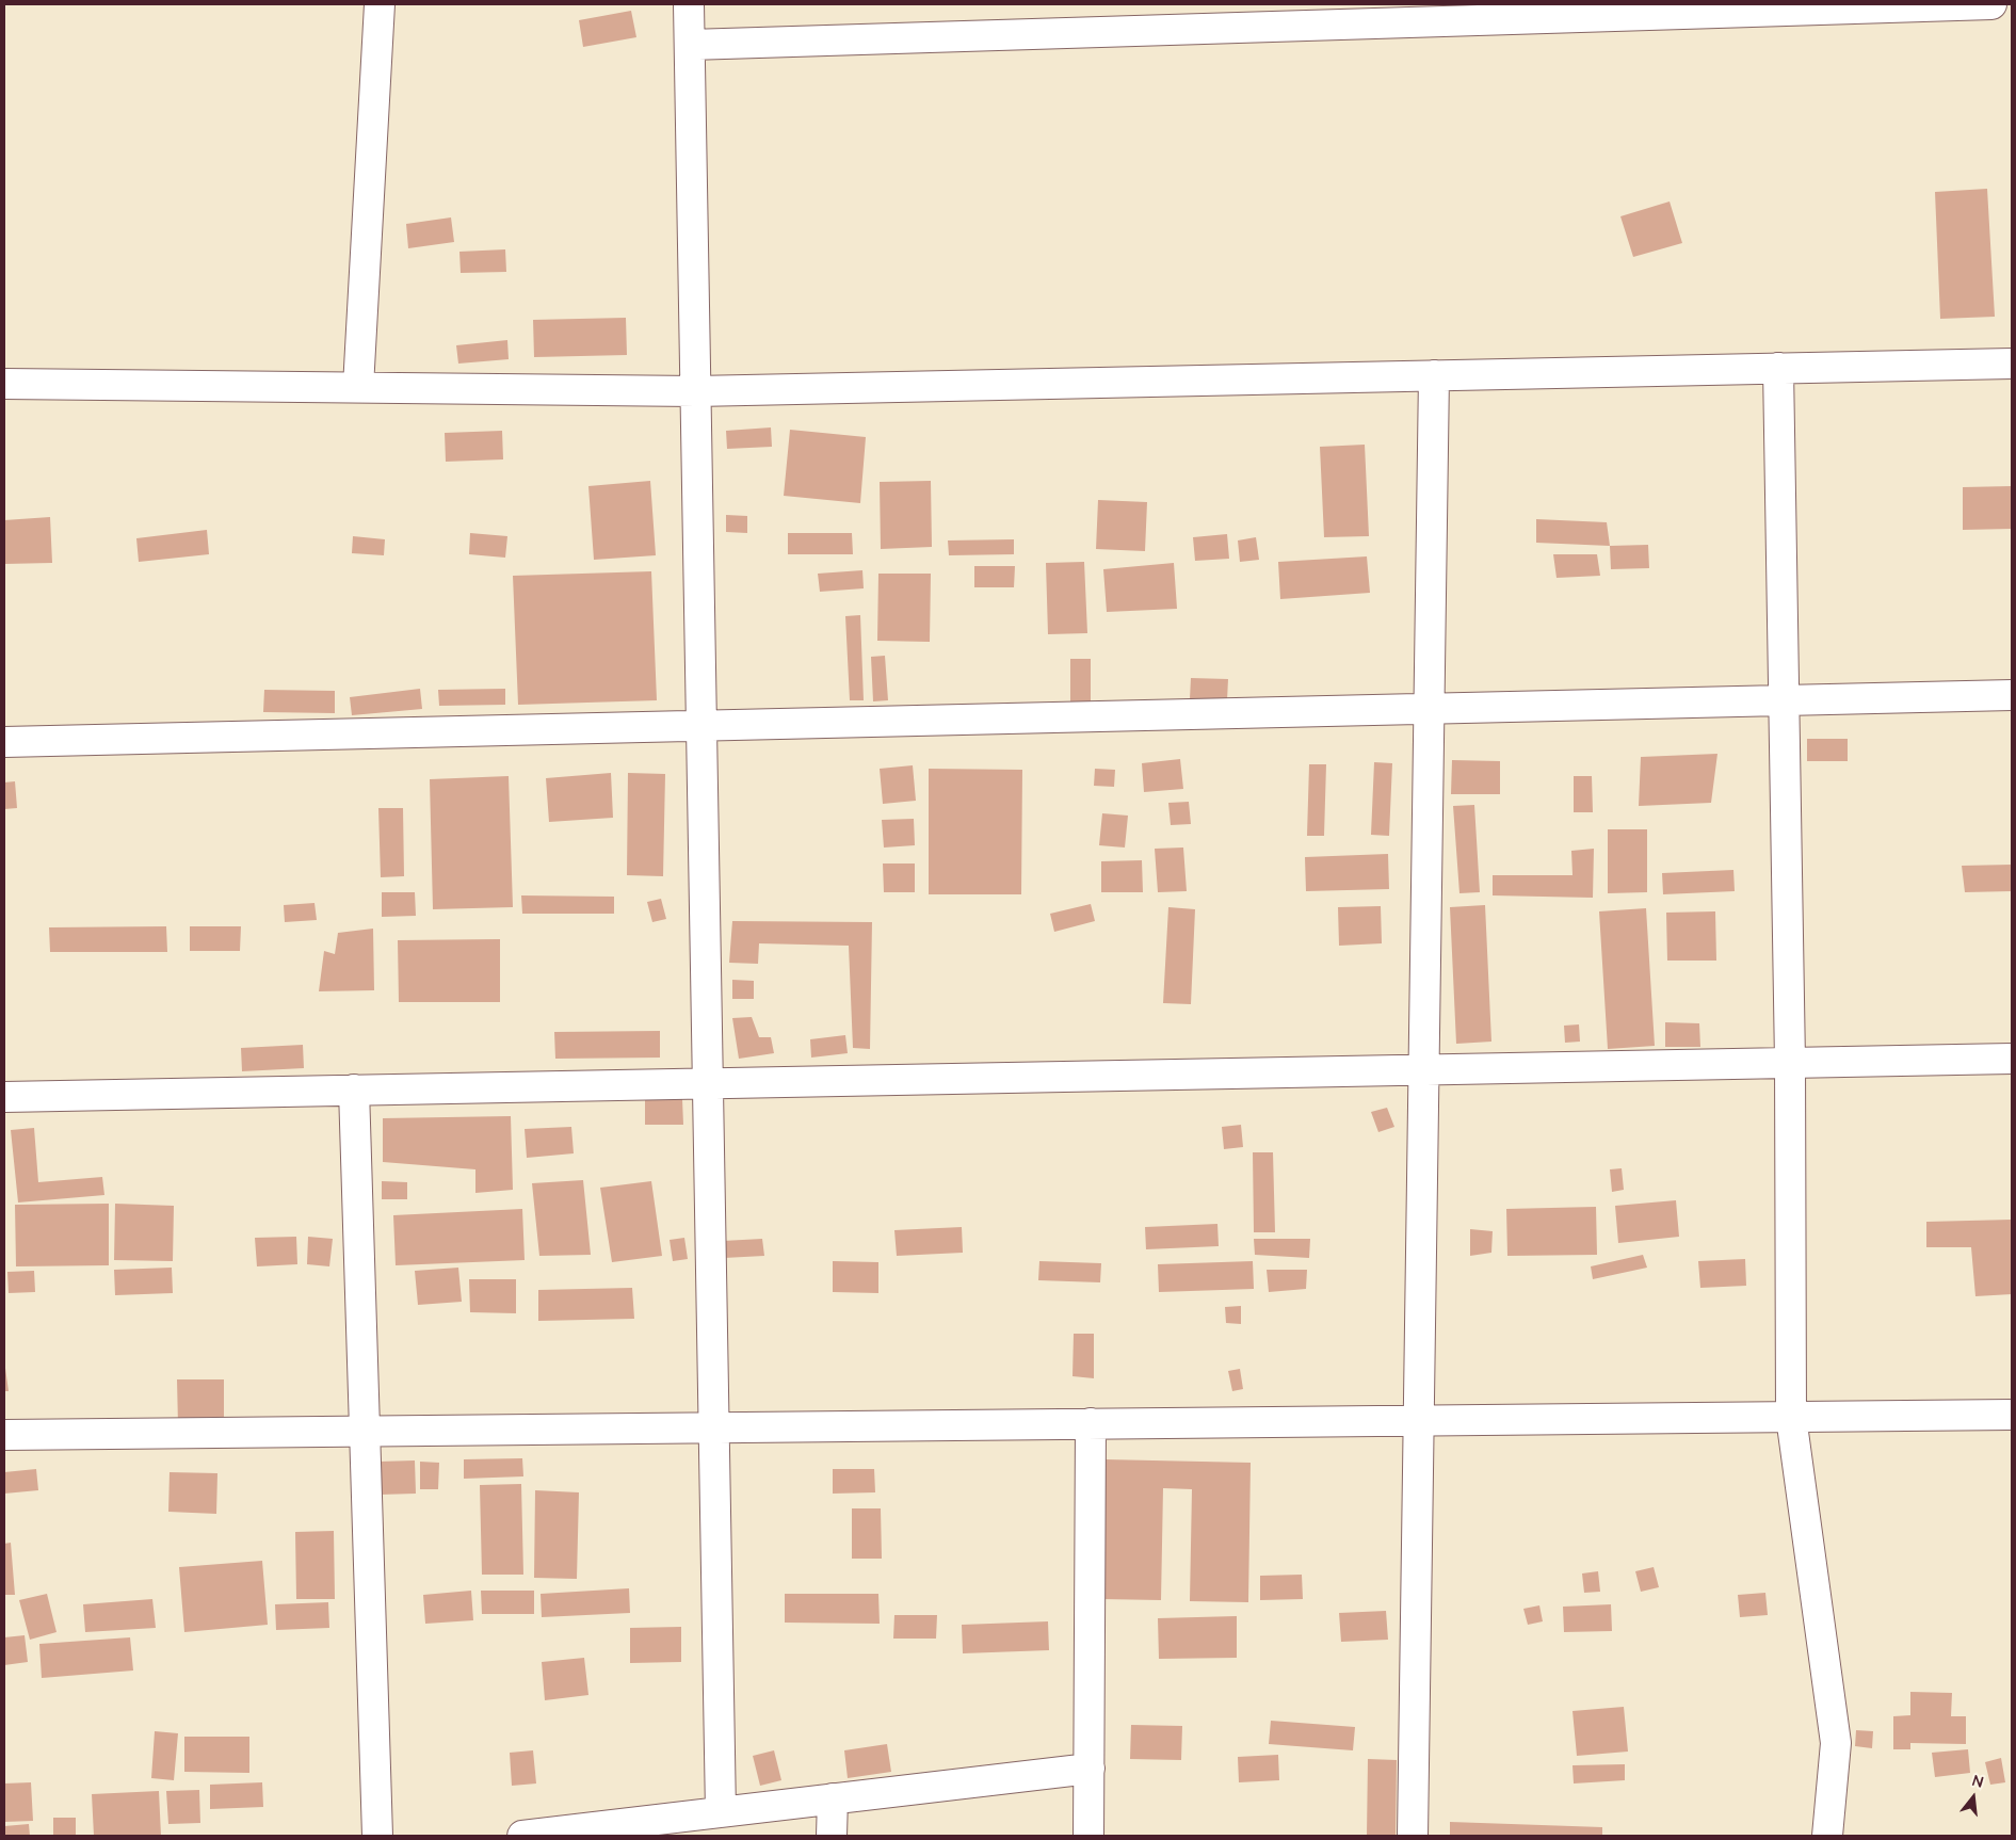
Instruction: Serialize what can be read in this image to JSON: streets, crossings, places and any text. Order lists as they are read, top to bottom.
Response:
{
  "north": "top"
}
